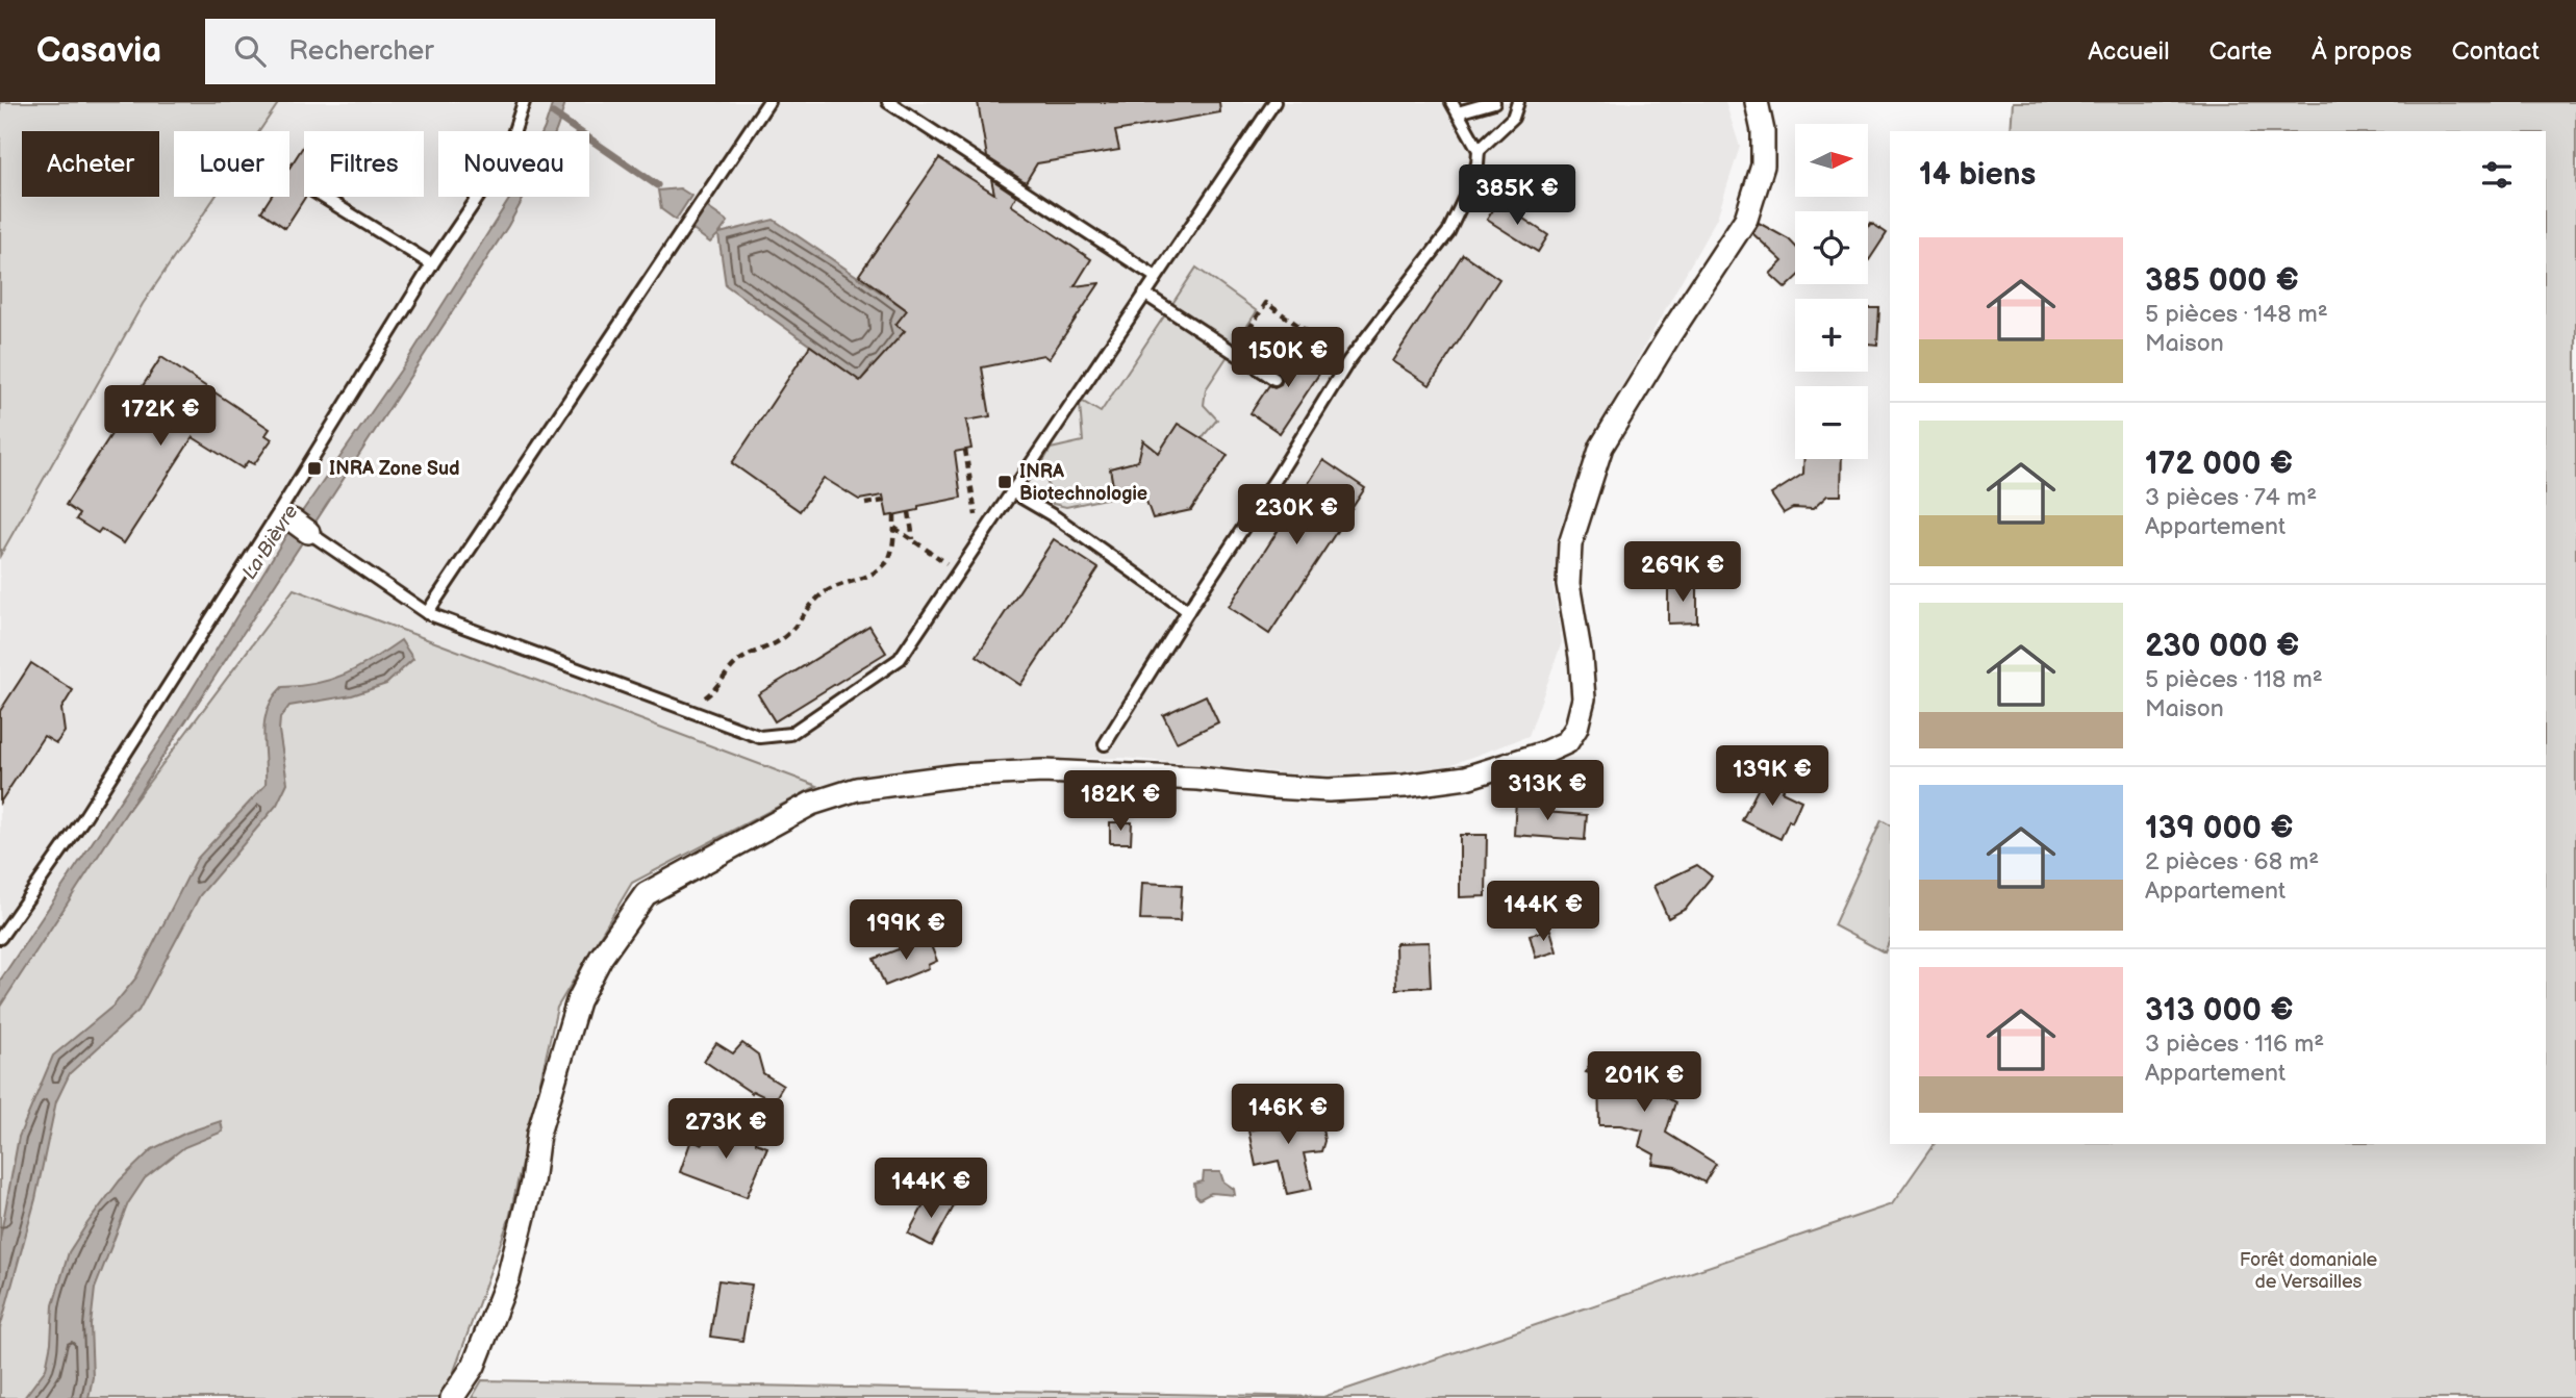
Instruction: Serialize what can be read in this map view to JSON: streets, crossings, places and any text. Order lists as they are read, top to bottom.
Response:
{
  "water": ["La Bièvre"],
  "parks": ["Forêt domaniale de Versailles"],
  "places": {
    "transit": ["INRA Zone Sud", "INRA Biotechnologie"]
  },
  "north": "right",
  "page": {
    "header": "Casavia",
    "search": "Rechercher",
    "nav": [
      "Accueil",
      "Carte",
      "À propos",
      "Contact"
    ],
    "map_buttons": ["+", "−"],
    "chip": [
      "Acheter",
      "Louer",
      "Filtres",
      "Nouveau"
    ],
    "heading": "14 biens",
    "price": [
      "385K €",
      "150K €",
      "172K €",
      "230K €",
      "269K €",
      "139K €",
      "313K €",
      "182K €",
      "144K €",
      "199K €",
      "201K €",
      "146K €",
      "273K €",
      "144K €"
    ],
    "list": [
      {
        "name": "385 000 €",
        "note": "5 pièces · 148 m² · Maison"
      },
      {
        "name": "172 000 €",
        "note": "3 pièces · 74 m² · Appartement"
      },
      {
        "name": "230 000 €",
        "note": "5 pièces · 118 m² · Maison"
      },
      {
        "name": "139 000 €",
        "note": "2 pièces · 68 m² · Appartement"
      },
      {
        "name": "313 000 €",
        "note": "3 pièces · 116 m² · Appartement"
      }
    ]
  }
}
